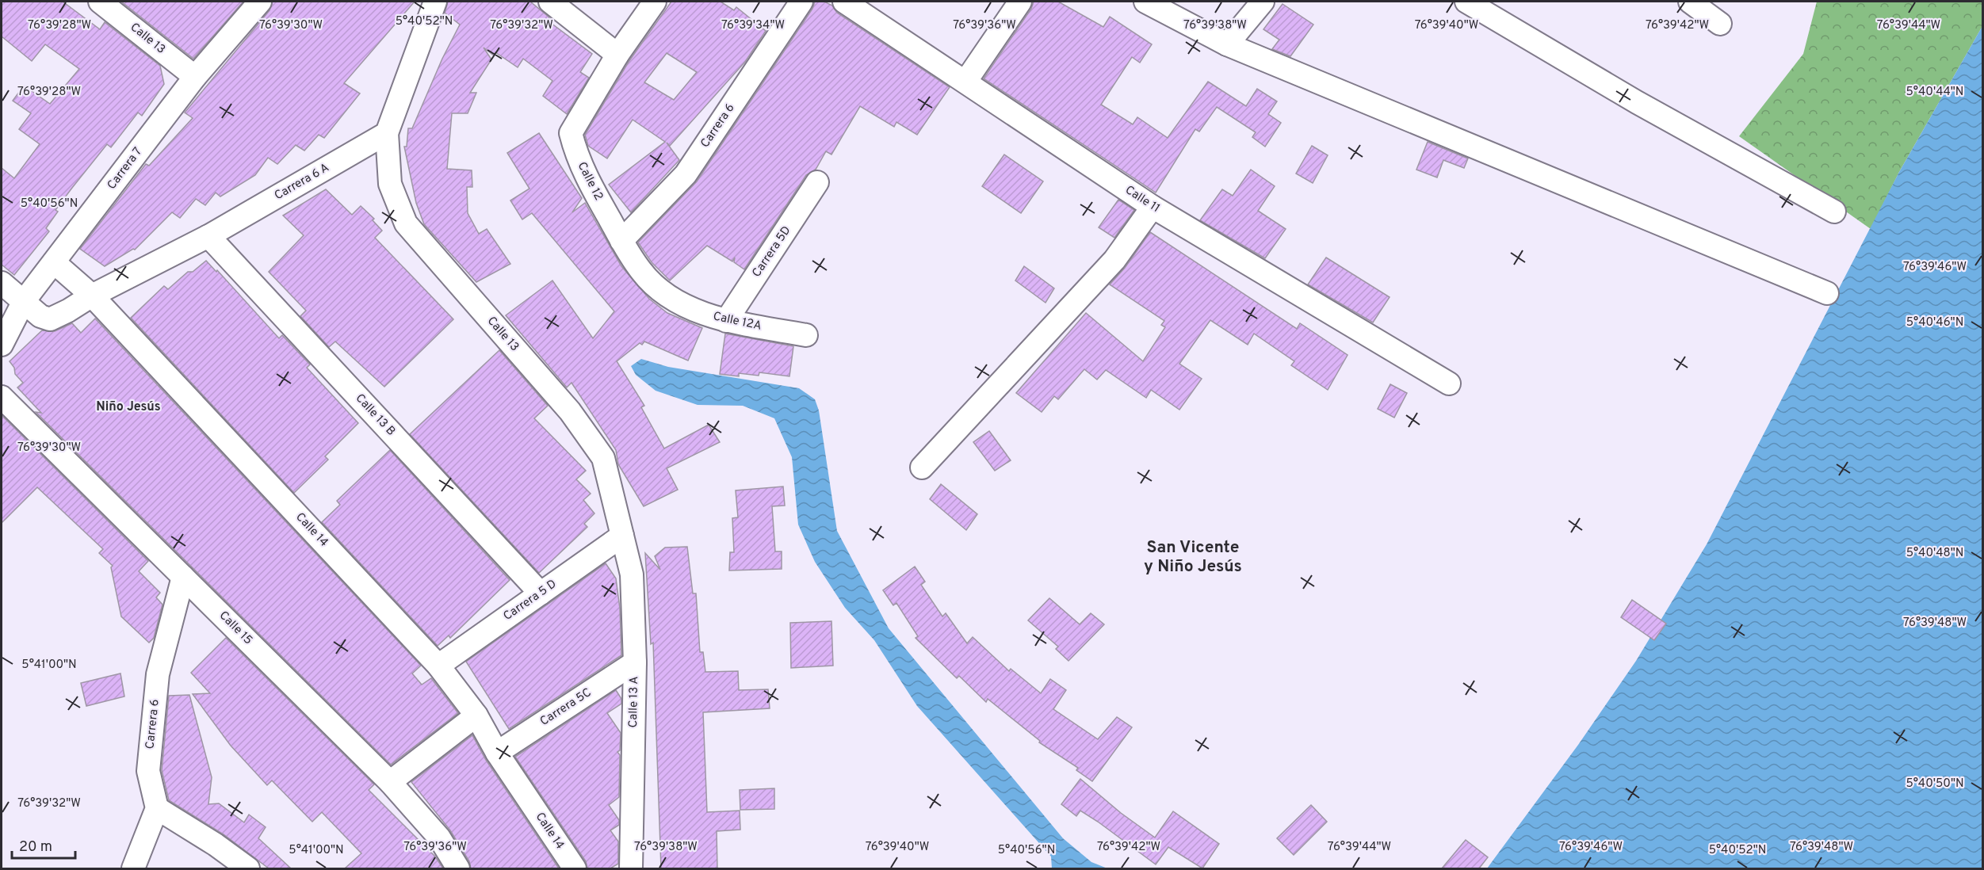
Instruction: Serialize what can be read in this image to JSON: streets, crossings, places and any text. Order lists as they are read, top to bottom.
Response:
{
  "streets": {
    "street": [
      "Calle 13",
      "Carrera 6",
      "Carrera 7",
      "Calle 12",
      "Carrera 6 A",
      "Calle 11",
      "Carrera 5D",
      "Calle 12A",
      "Calle 13 B",
      "Calle 14",
      "Carrera 5 D",
      "Calle 15",
      "Calle 13 A",
      "Carrera 5C"
    ]
  },
  "crossings": [
    ["Calle 13", "Carrera 7"],
    ["Calle 13", "Carrera 6 A"],
    ["Calle 13", "Carrera 5 D"],
    ["Calle 13", "Calle 13 A"],
    ["Carrera 6", "Calle 12"],
    ["Carrera 6", "Calle 15"],
    ["Carrera 7", "Calle 14"],
    ["Calle 12", "Calle 12A"],
    ["Carrera 6 A", "Calle 13 B"],
    ["Carrera 6 A", "Calle 14"],
    ["Carrera 5D", "Calle 12A"],
    ["Calle 13 B", "Carrera 5 D"],
    ["Calle 14", "Carrera 5 D"],
    ["Calle 14", "Carrera 5C"],
    ["Carrera 5 D", "Calle 13 A"],
    ["Calle 13 A", "Carrera 5C"]
  ],
  "districts": ["Niño Jesús", "San Vicente y Niño Jesús"],
  "scale_bar": "20 m",
  "coordinates": [
    "5°40'52\"N",
    "76°39'34\"W",
    "76°39'36\"W",
    "76°39'42\"W",
    "76°39'28\"W",
    "76°39'30\"W",
    "76°39'32\"W",
    "76°39'38\"W",
    "76°39'40\"W",
    "76°39'44\"W",
    "5°40'44\"N",
    "5°40'56\"N",
    "76°39'46\"W",
    "5°40'46\"N",
    "5°40'48\"N",
    "76°39'48\"W",
    "5°41'00\"N",
    "5°40'50\"N"
  ]
}
